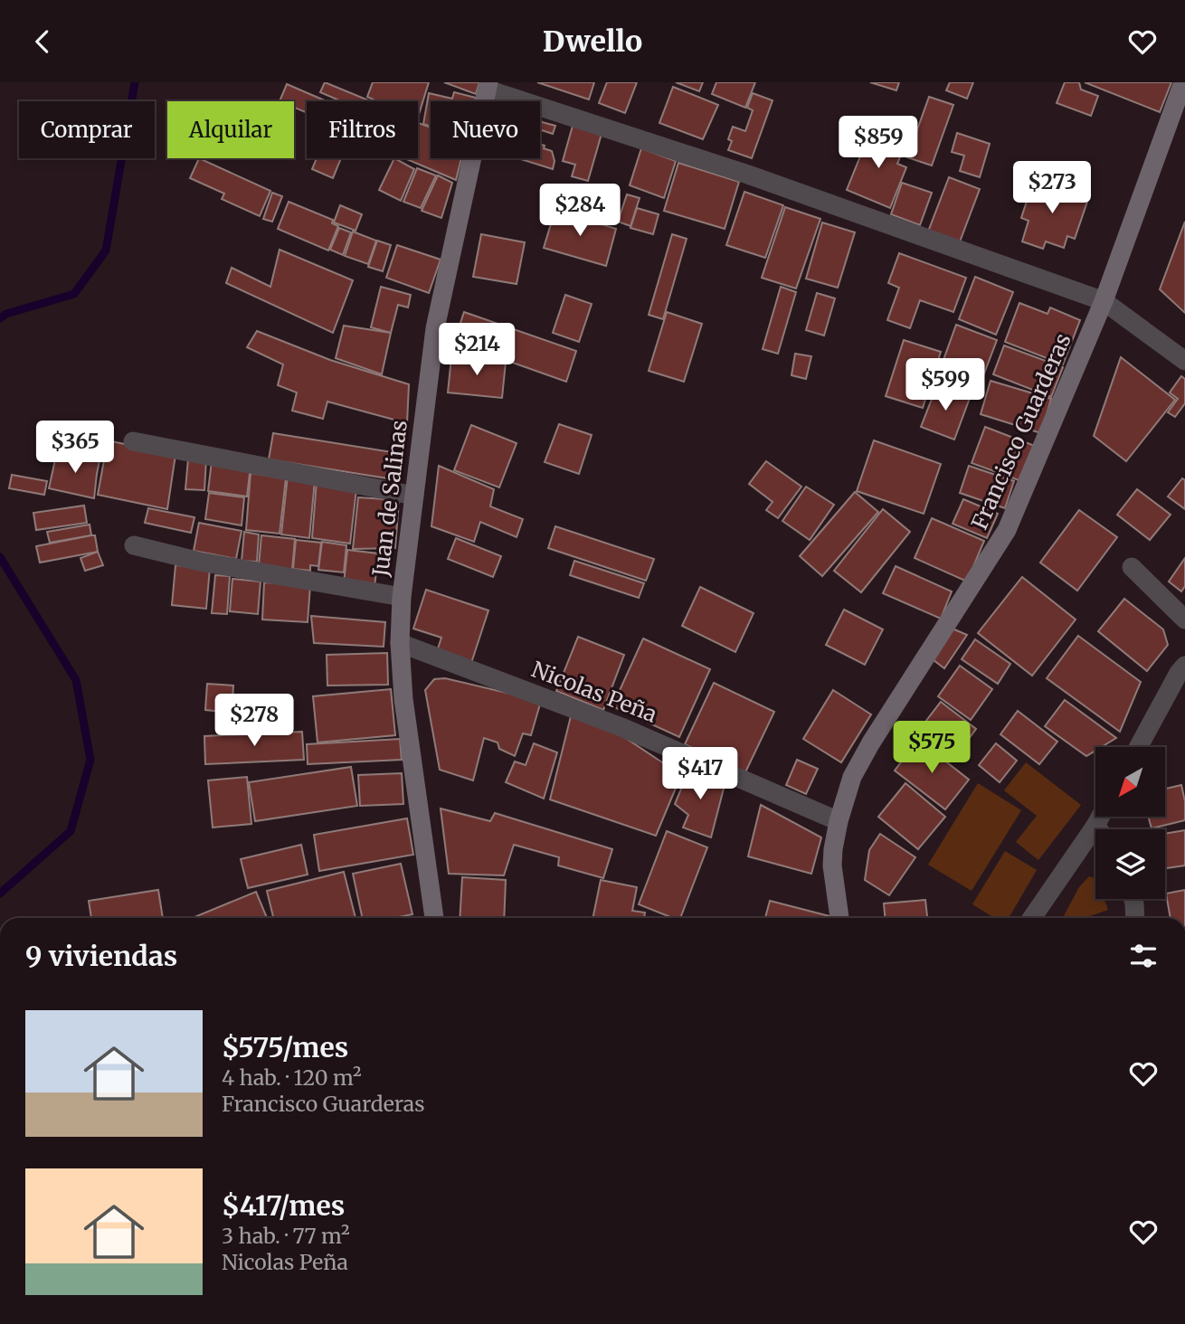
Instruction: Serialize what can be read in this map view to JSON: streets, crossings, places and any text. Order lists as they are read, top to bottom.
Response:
{
  "streets": {
    "street": ["Francisco Guarderas", "Juan de Salinas", "Nicolas Peña"]
  },
  "crossings": [
    ["Francisco Guarderas", "Nicolas Peña"],
    ["Juan de Salinas", "Nicolas Peña"]
  ],
  "north": "bottom left",
  "page": {
    "header": "Dwello",
    "chip": [
      "Comprar",
      "Alquilar",
      "Filtros",
      "Nuevo"
    ],
    "price": [
      "$859",
      "$273",
      "$284",
      "$214",
      "$599",
      "$365",
      "$278",
      "$575",
      "$417"
    ],
    "heading": "9 viviendas",
    "list": [
      {
        "name": "$575/mes",
        "note": "4 hab. · 120 m² · Francisco Guarderas"
      },
      {
        "name": "$417/mes",
        "note": "3 hab. · 77 m² · Nicolas Peña"
      }
    ]
  }
}
